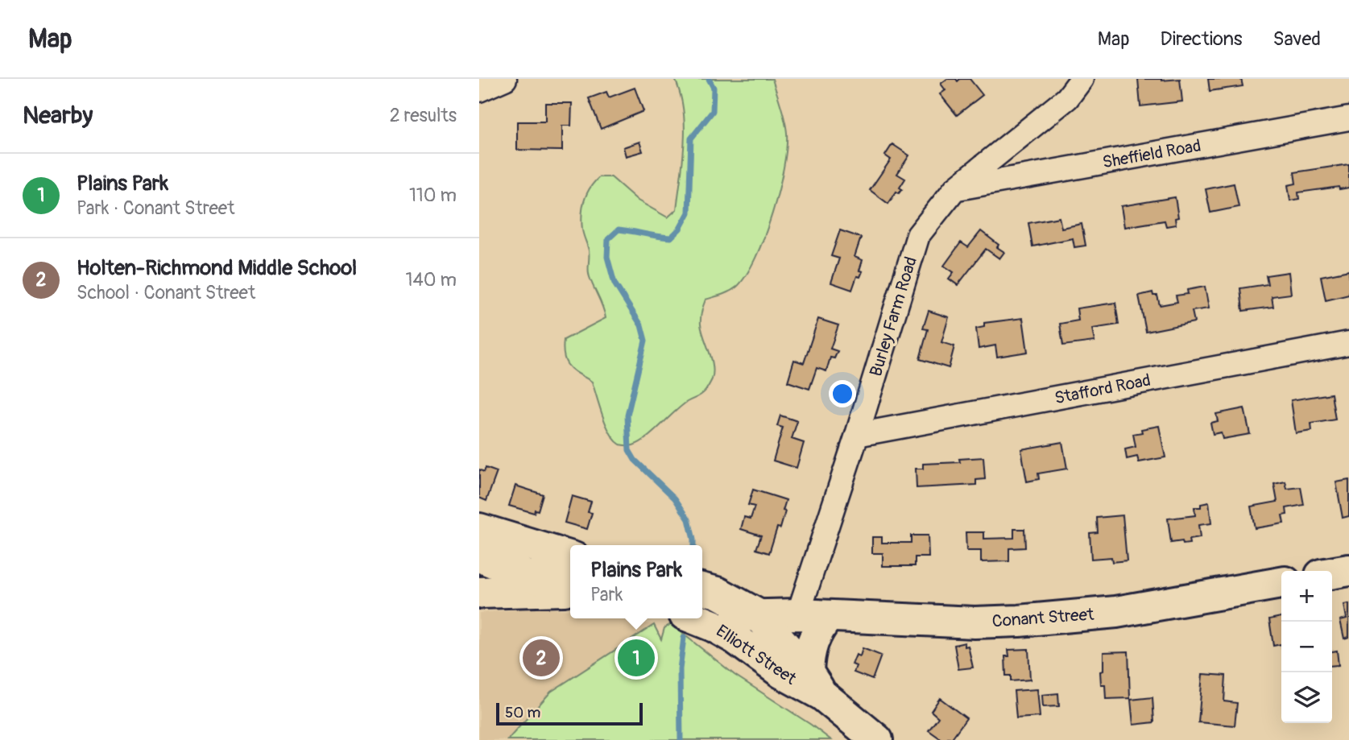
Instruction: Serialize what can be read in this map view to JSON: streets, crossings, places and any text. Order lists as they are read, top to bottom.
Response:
{
  "streets": {
    "main road": ["Conant Street", "Elliott Street"],
    "street": ["Sheffield Road", "Burley Farm Road", "Stafford Road"]
  },
  "crossings": [
    ["Sheffield Road", "Burley Farm Road"],
    ["Burley Farm Road", "Stafford Road"],
    ["Burley Farm Road", "Conant Street"],
    ["Conant Street", "Elliott Street"]
  ],
  "scale_bar": "50 m",
  "page": {
    "header": "Map",
    "nav": ["Map", "Directions", "Saved"],
    "heading": ["Nearby", "2 results"],
    "list": [
      {
        "mark": "1",
        "name": "Plains Park",
        "note": "Park · Conant Street",
        "value": "110 m"
      },
      {
        "mark": "2",
        "name": "Holten-Richmond Middle School",
        "note": "School · Conant Street",
        "value": "140 m"
      }
    ],
    "popup": ["Plains Park", "Park"],
    "map_buttons": ["+", "−"],
    "pins": ["1", "2"],
    "scale": "50 m"
  }
}
